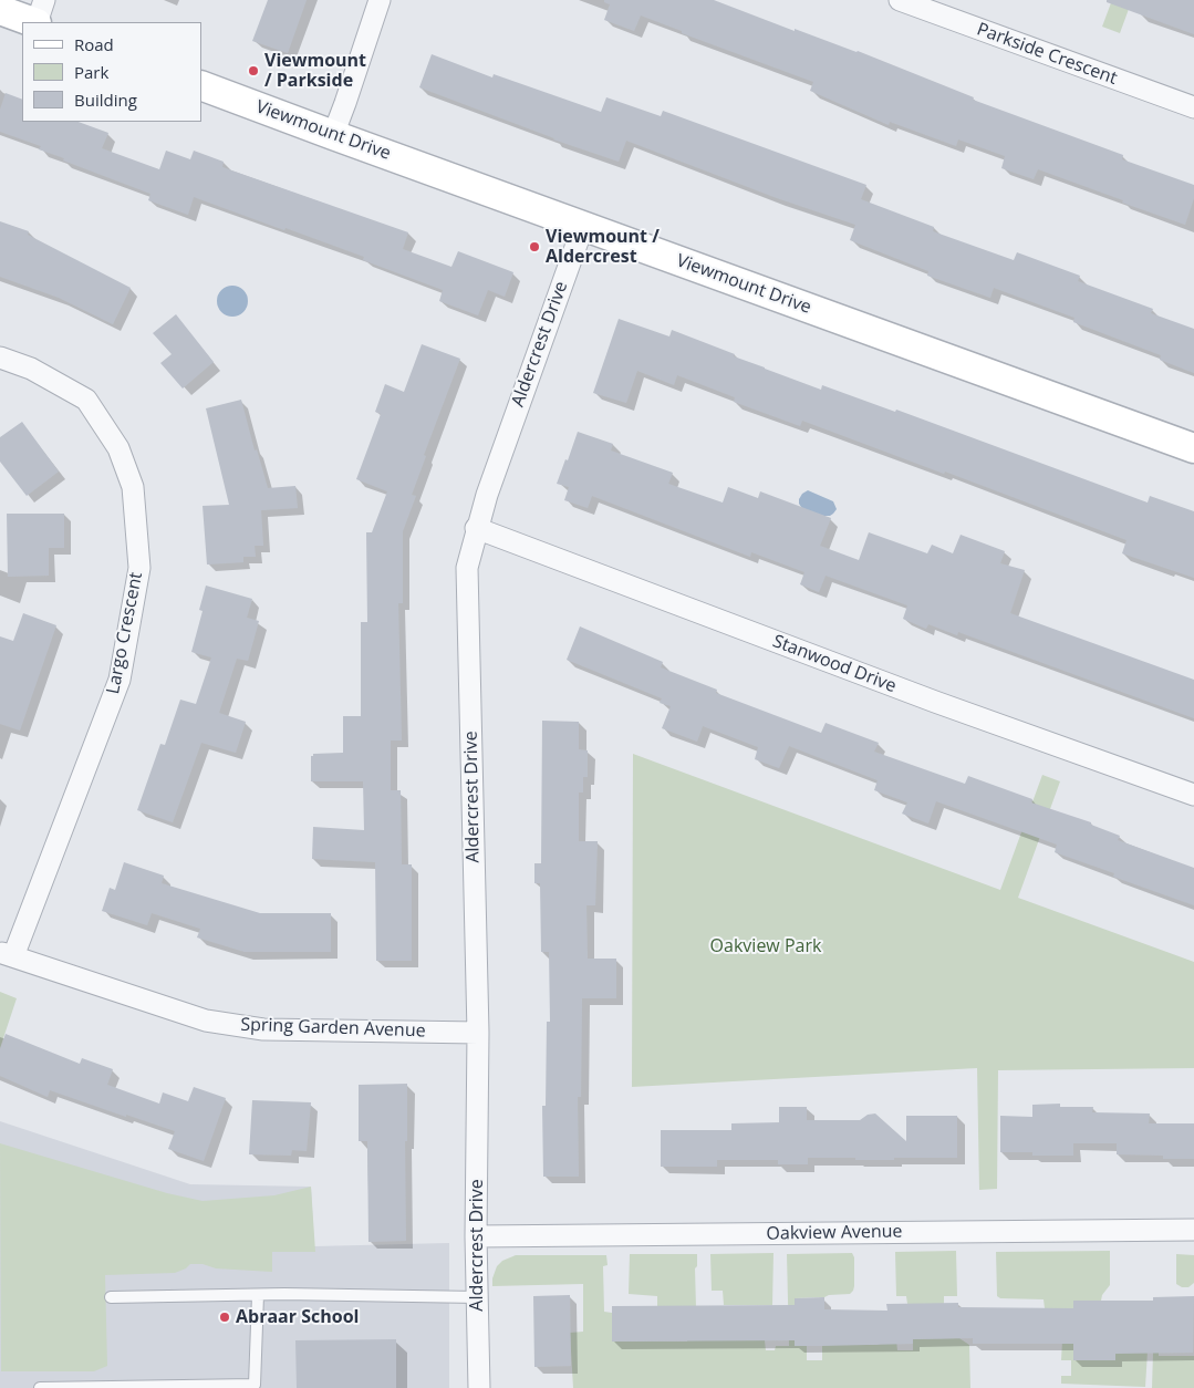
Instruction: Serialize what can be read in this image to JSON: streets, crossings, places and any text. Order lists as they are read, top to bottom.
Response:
{
  "streets": {
    "street": [
      "Parkside Crescent",
      "Viewmount Drive",
      "Aldercrest Drive",
      "Largo Crescent",
      "Stanwood Drive",
      "Spring Garden Avenue",
      "Oakview Avenue"
    ]
  },
  "crossings": [
    ["Viewmount Drive", "Aldercrest Drive"],
    ["Aldercrest Drive", "Stanwood Drive"],
    ["Aldercrest Drive", "Spring Garden Avenue"],
    ["Aldercrest Drive", "Oakview Avenue"],
    ["Largo Crescent", "Spring Garden Avenue"]
  ],
  "parks": ["Oakview Park"],
  "places": ["Viewmount / Parkside", "Viewmount / Aldercrest", "Abraar School"],
  "legend": ["Road", "Park", "Building"]
}
